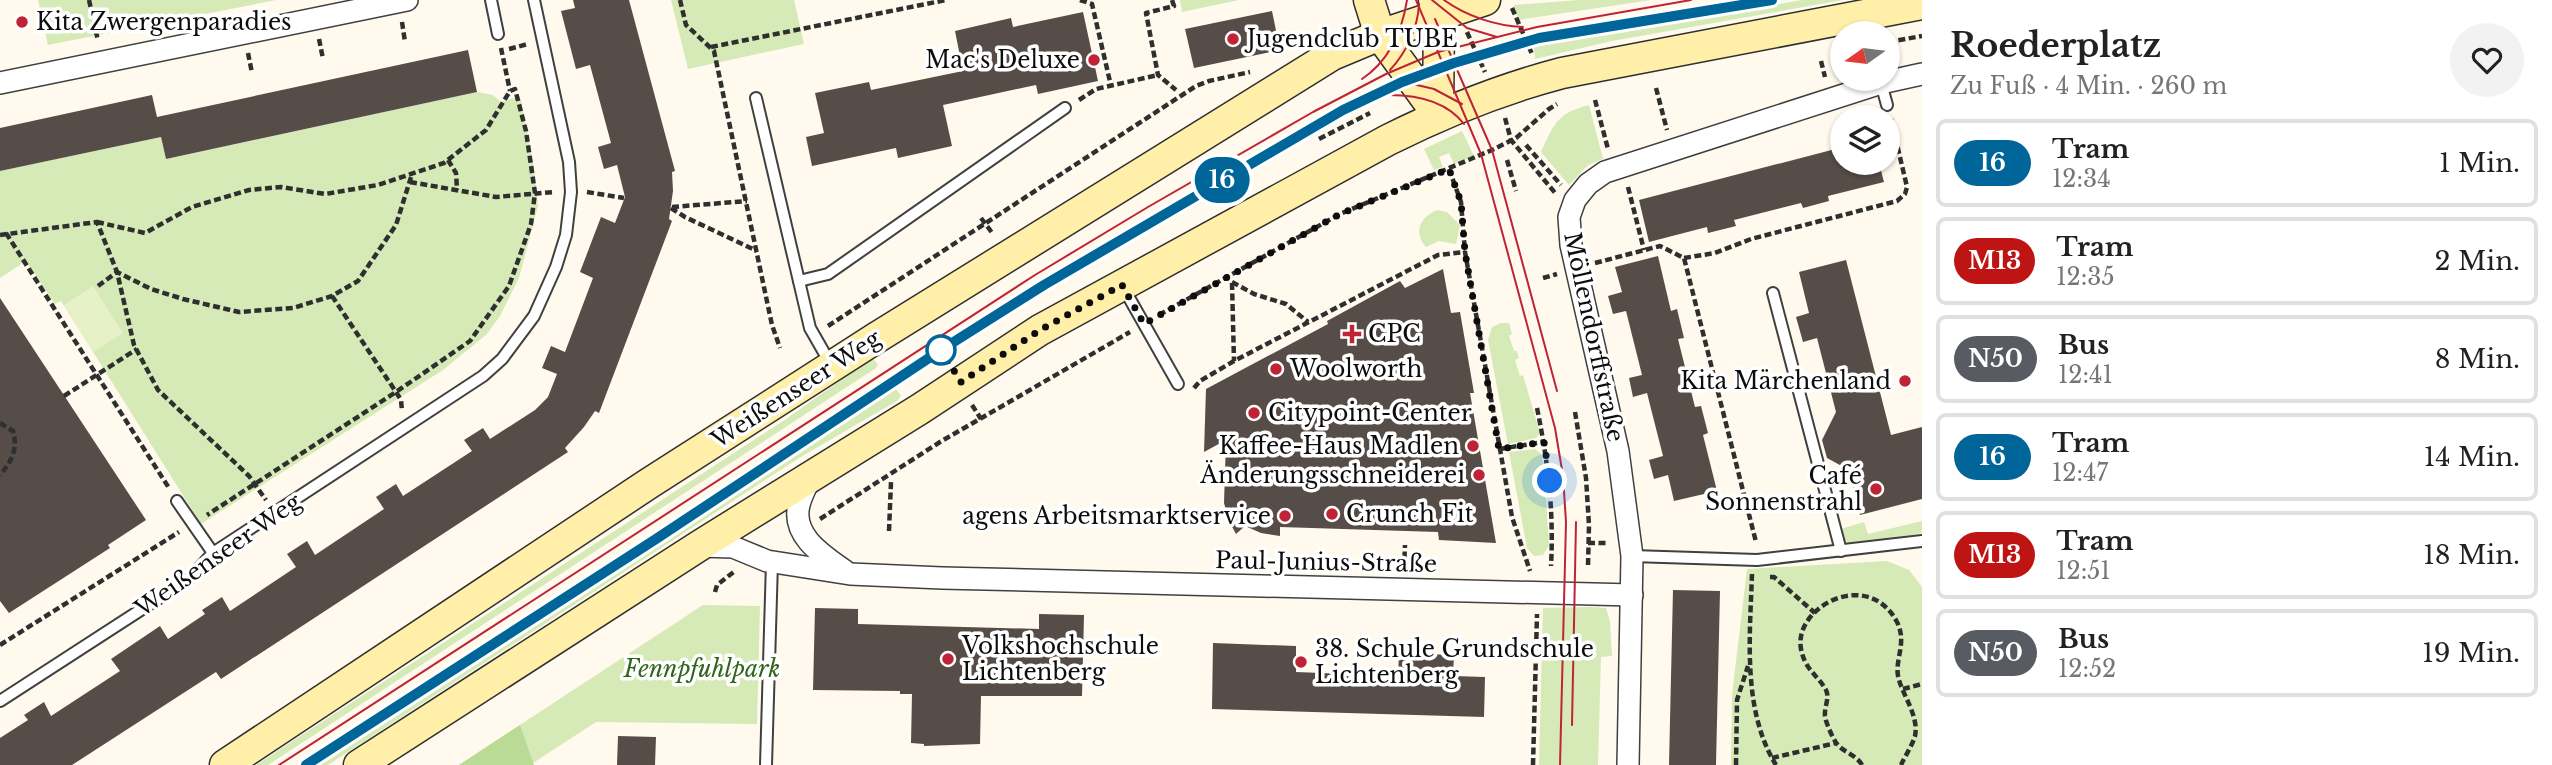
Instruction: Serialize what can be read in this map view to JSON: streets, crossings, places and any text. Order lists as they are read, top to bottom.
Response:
{
  "streets": {
    "main road": ["Weißenseer Weg"],
    "street": ["Möllendorffstraße", "Paul-Junius-Straße"]
  },
  "crossings": [
    ["Möllendorffstraße", "Paul-Junius-Straße"]
  ],
  "parks": ["Fennpfuhlpark"],
  "places": {
    "other": [
      "Kita Zwergenparadies",
      "Jugendclub TUBE",
      "Mac's Deluxe",
      "Woolworth",
      "Kita Märchenland",
      "Citypoint-Center",
      "Kaffee-Haus Madlen",
      "Änderungsschneiderei",
      "Café Sonnenstrahl",
      "Crunch Fit",
      "agens Arbeitsmarktservice",
      "Volkshochschule Lichtenberg",
      "38. Schule Grundschule Lichtenberg"
    ],
    "health": ["CPC"]
  },
  "lines": ["tram line 16"],
  "north": "left",
  "page": {
    "on_map": "16",
    "heading": ["Roederplatz", "Zu Fuß · 4 Min. · 260 m"],
    "list": [
      {
        "mark": "16",
        "name": "Tram",
        "note": "12:34",
        "value": "1 Min."
      },
      {
        "mark": "M13",
        "name": "Tram",
        "note": "12:35",
        "value": "2 Min."
      },
      {
        "mark": "N50",
        "name": "Bus",
        "note": "12:41",
        "value": "8 Min."
      },
      {
        "mark": "16",
        "name": "Tram",
        "note": "12:47",
        "value": "14 Min."
      },
      {
        "mark": "M13",
        "name": "Tram",
        "note": "12:51",
        "value": "18 Min."
      },
      {
        "mark": "N50",
        "name": "Bus",
        "note": "12:52",
        "value": "19 Min."
      }
    ]
  }
}
